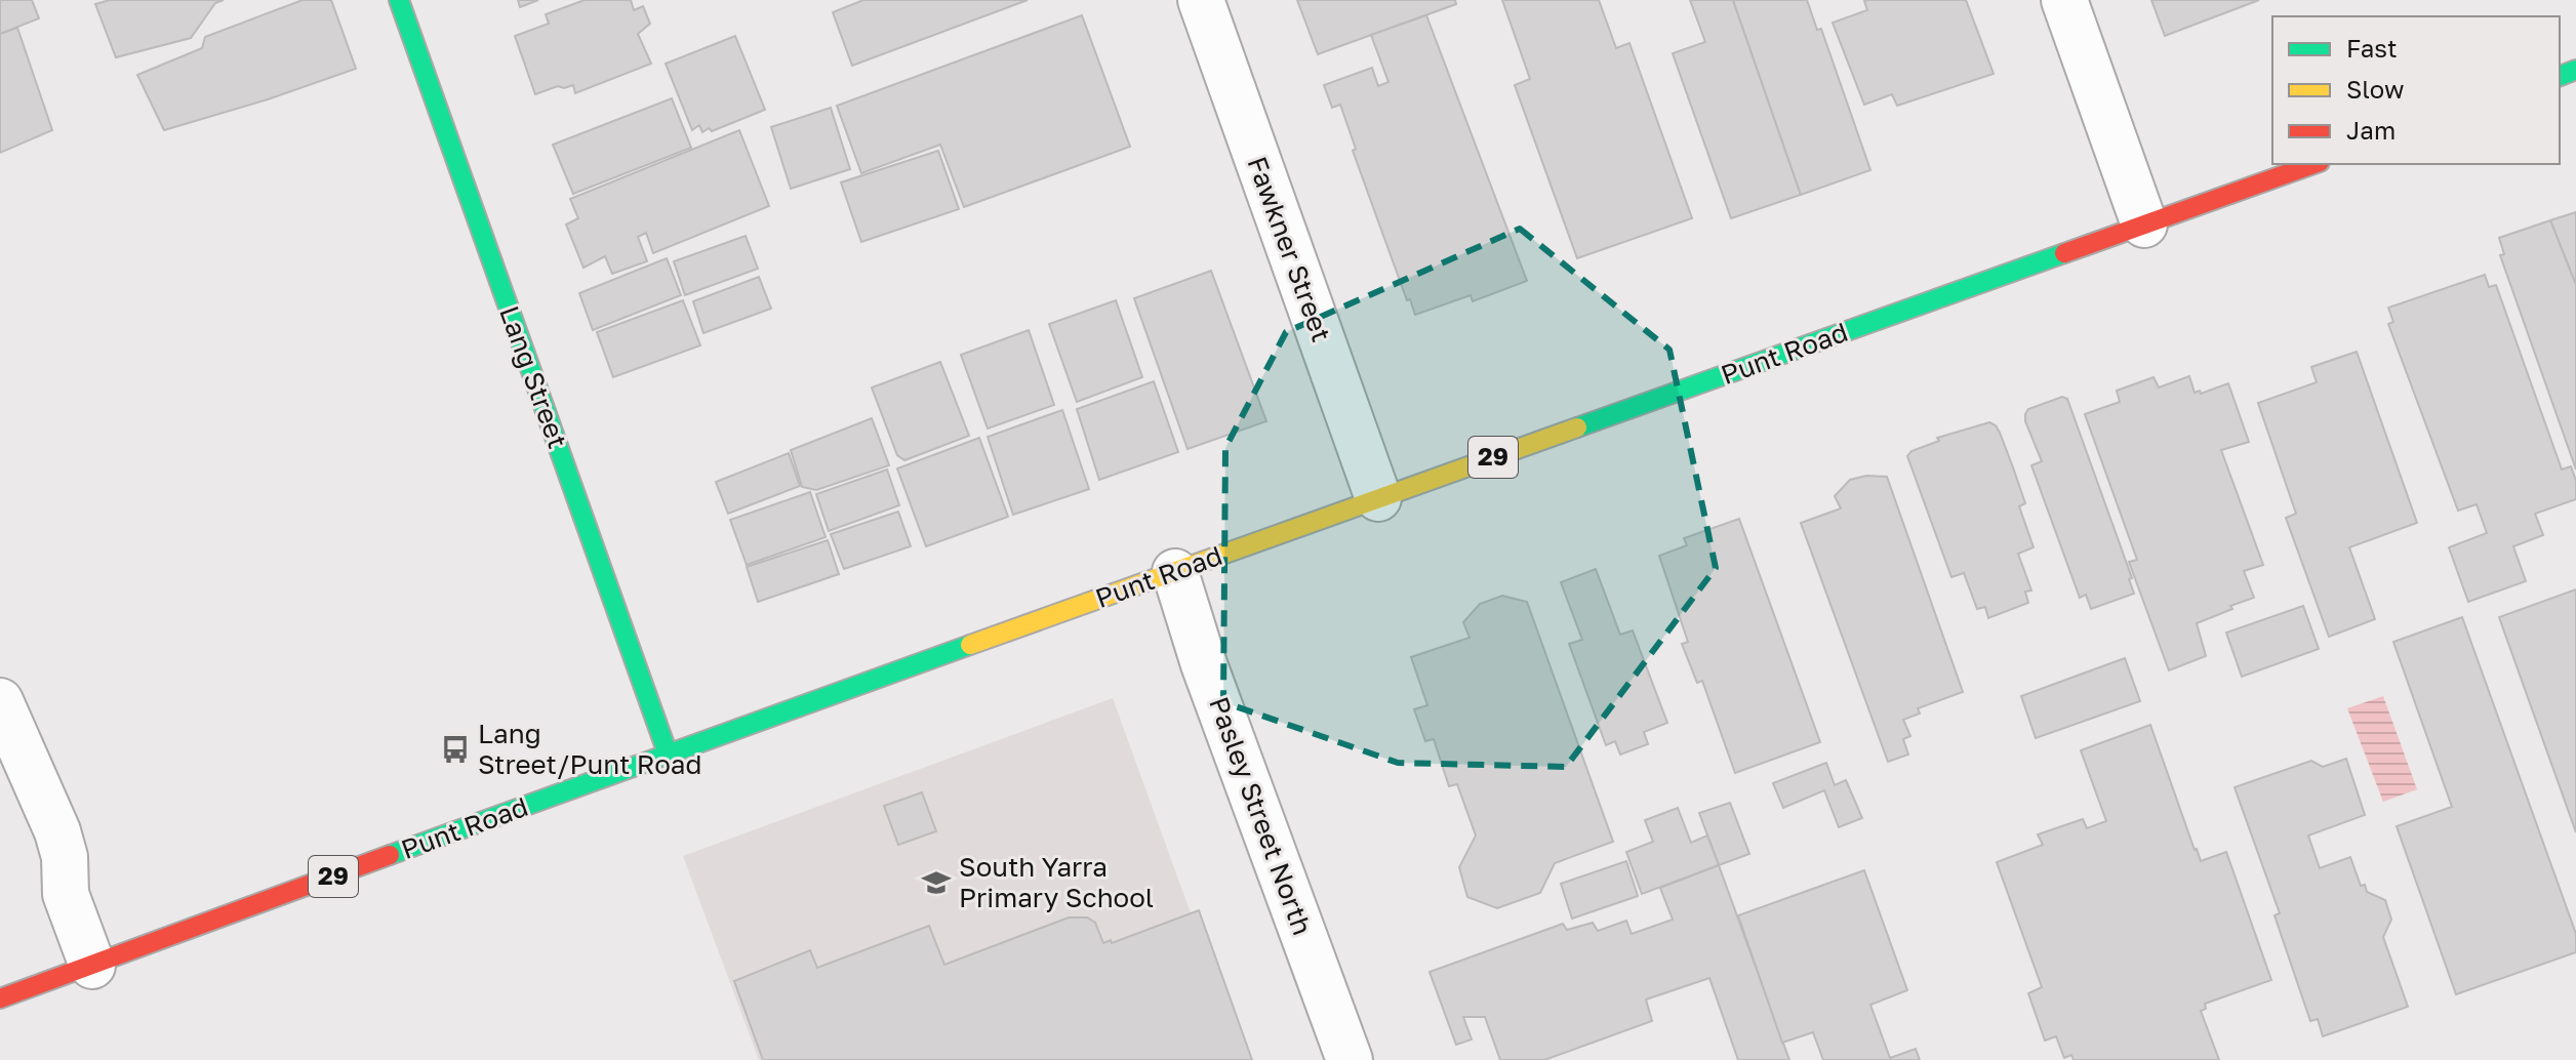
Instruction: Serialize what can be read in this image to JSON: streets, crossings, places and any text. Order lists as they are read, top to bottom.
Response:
{
  "streets": {
    "main road": ["Punt Road", "Lang Street", "29"],
    "street": ["Fawkner Street", "Pasley Street North"]
  },
  "crossings": [
    ["Fawkner Street", "Punt Road"],
    ["Punt Road", "Lang Street"],
    ["Punt Road", "Pasley Street North"]
  ],
  "places": {
    "bus stop": ["Lang Street/Punt Road"],
    "school or university": ["South Yarra Primary School"]
  },
  "legend": ["Fast", "Slow", "Jam"]
}
